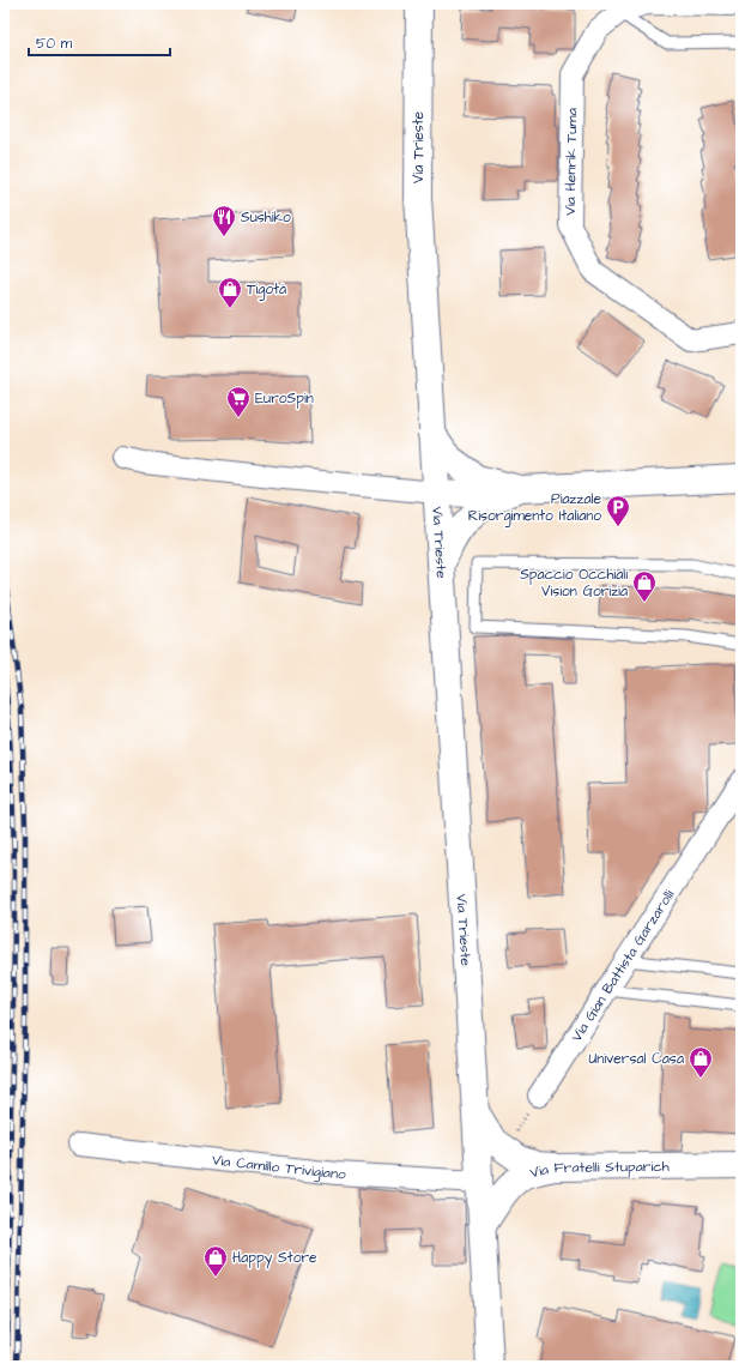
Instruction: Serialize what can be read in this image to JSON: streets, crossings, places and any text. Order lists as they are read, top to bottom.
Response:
{
  "streets": {
    "main road": ["Via Trieste", "Via Fratelli Stuparich"],
    "street": ["Via Henrik Tuma", "Via Gian Battista Garzarolli", "Via Camillo Trivigiano"]
  },
  "crossings": [
    ["Via Trieste", "Via Camillo Trivigiano"],
    ["Via Trieste", "Via Fratelli Stuparich"]
  ],
  "places": {
    "restaurant": ["Sushiko"],
    "shop": [
      "Tigotà",
      "Spaccio Occhiali Vision Gorizia",
      "Universal Casa",
      "Happy Store"
    ],
    "supermarket": ["EuroSpin"],
    "parking": ["Piazzale Risorgimento Italiano"]
  },
  "scale_bar": "50 m"
}
